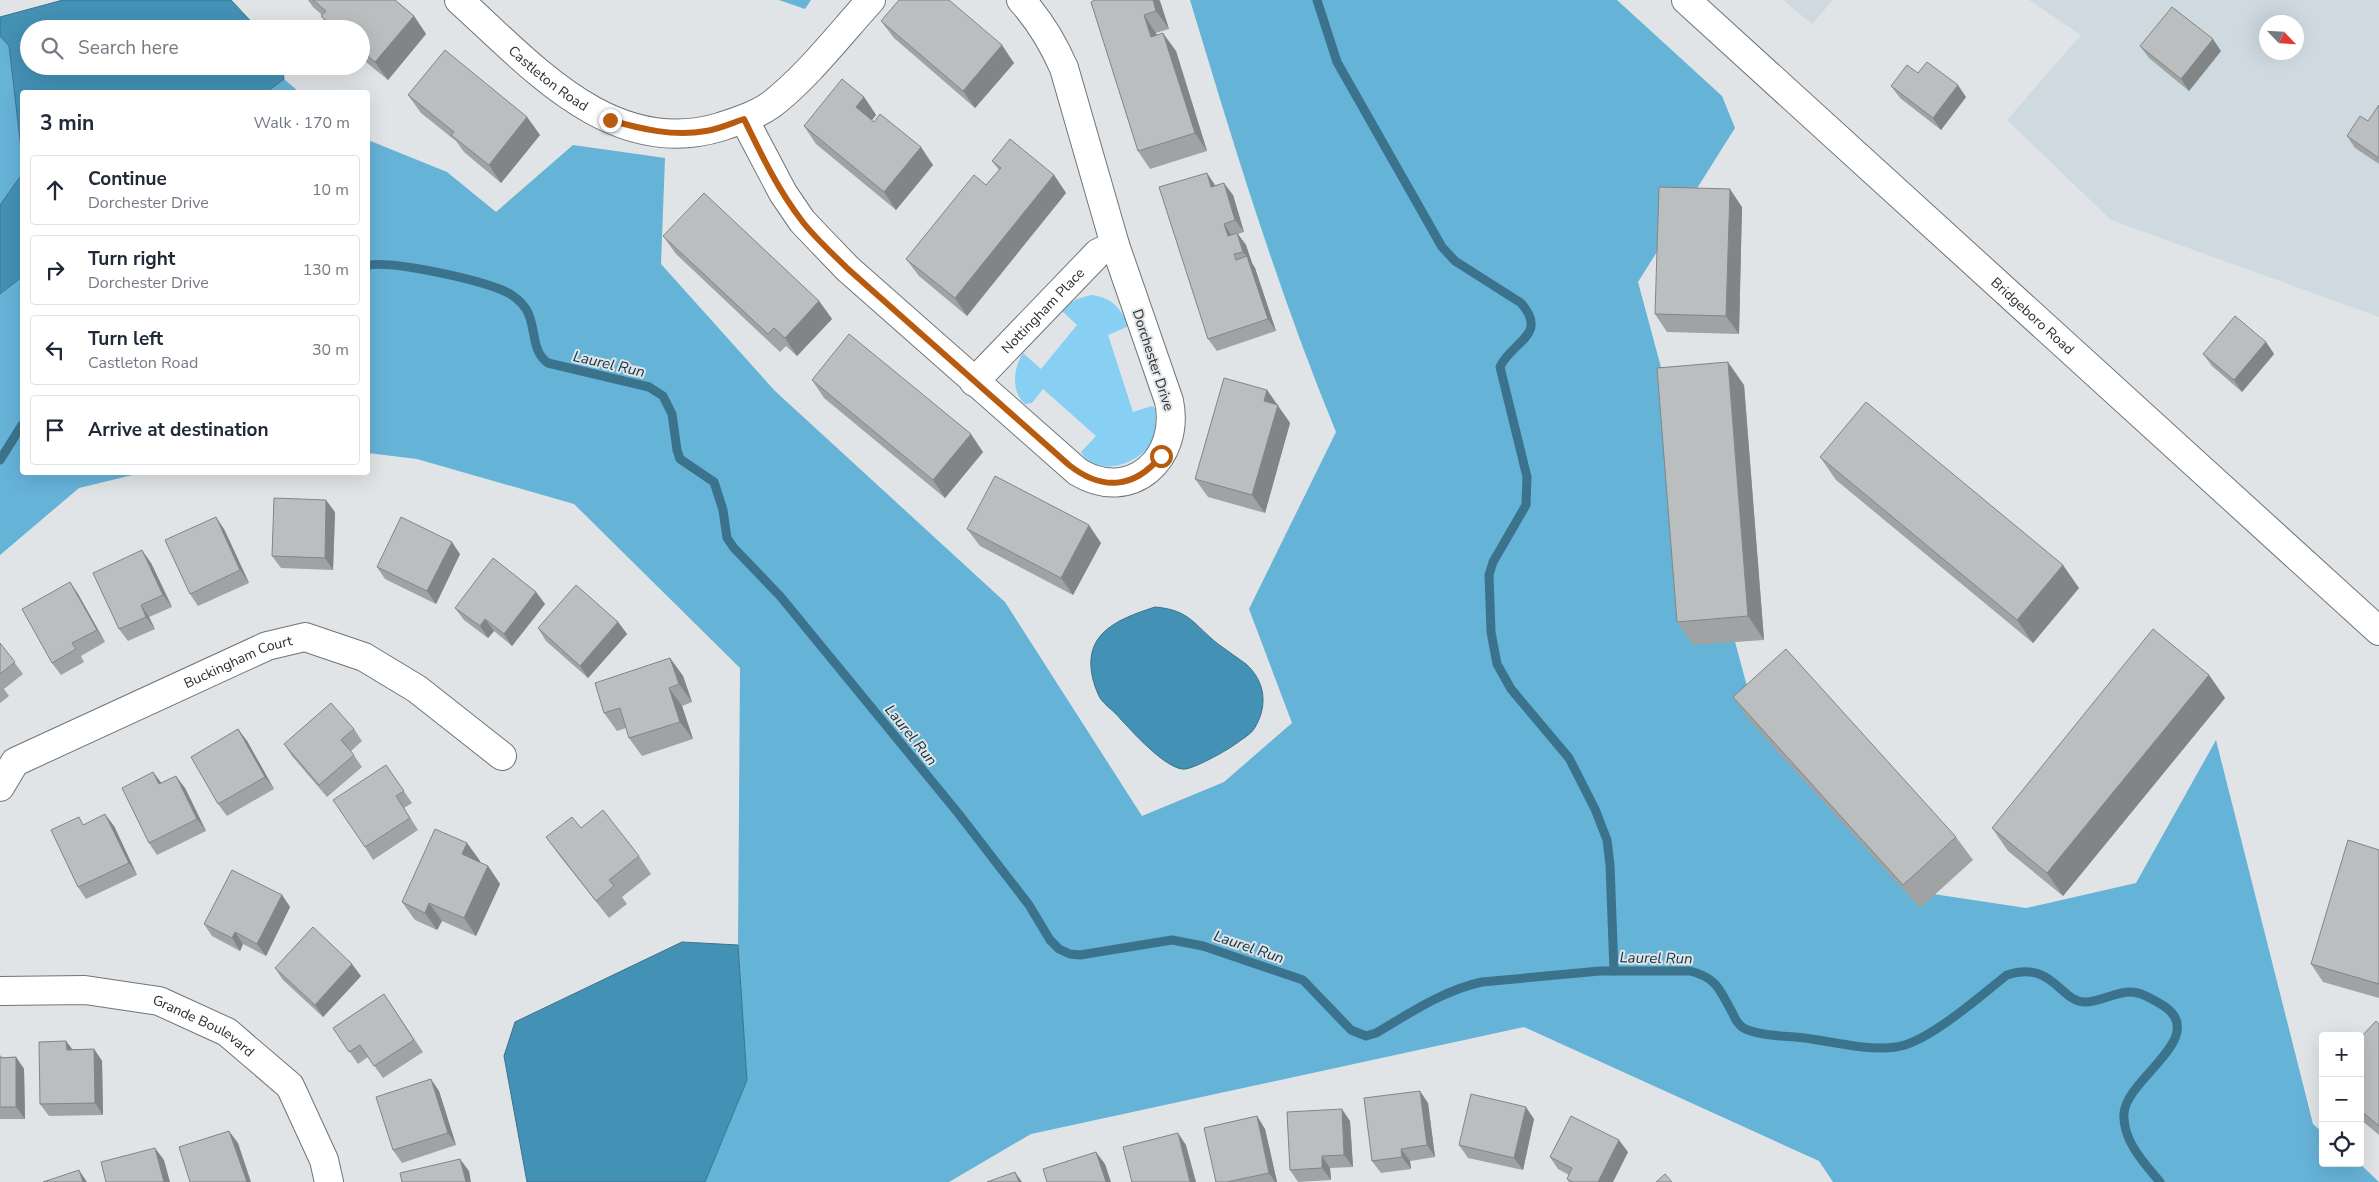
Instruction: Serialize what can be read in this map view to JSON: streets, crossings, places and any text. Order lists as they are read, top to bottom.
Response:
{
  "streets": {
    "street": [
      "Castleton Road",
      "Nottingham Place",
      "Bridgeboro Road",
      "Dorchester Drive",
      "Buckingham Court",
      "Grande Boulevard"
    ]
  },
  "crossings": [
    ["Castleton Road", "Dorchester Drive"],
    ["Nottingham Place", "Dorchester Drive"]
  ],
  "water": ["Laurel Run"],
  "north": "bottom right",
  "page": {
    "search": "Search here",
    "heading": ["3 min", "Walk · 170 m"],
    "list": [
      ["Continue", "Dorchester Drive", "10 m"],
      ["Turn right", "Dorchester Drive", "130 m"],
      ["Turn left", "Castleton Road", "30 m"],
      "Arrive at destination"
    ],
    "map_buttons": ["+", "−"]
  }
}
